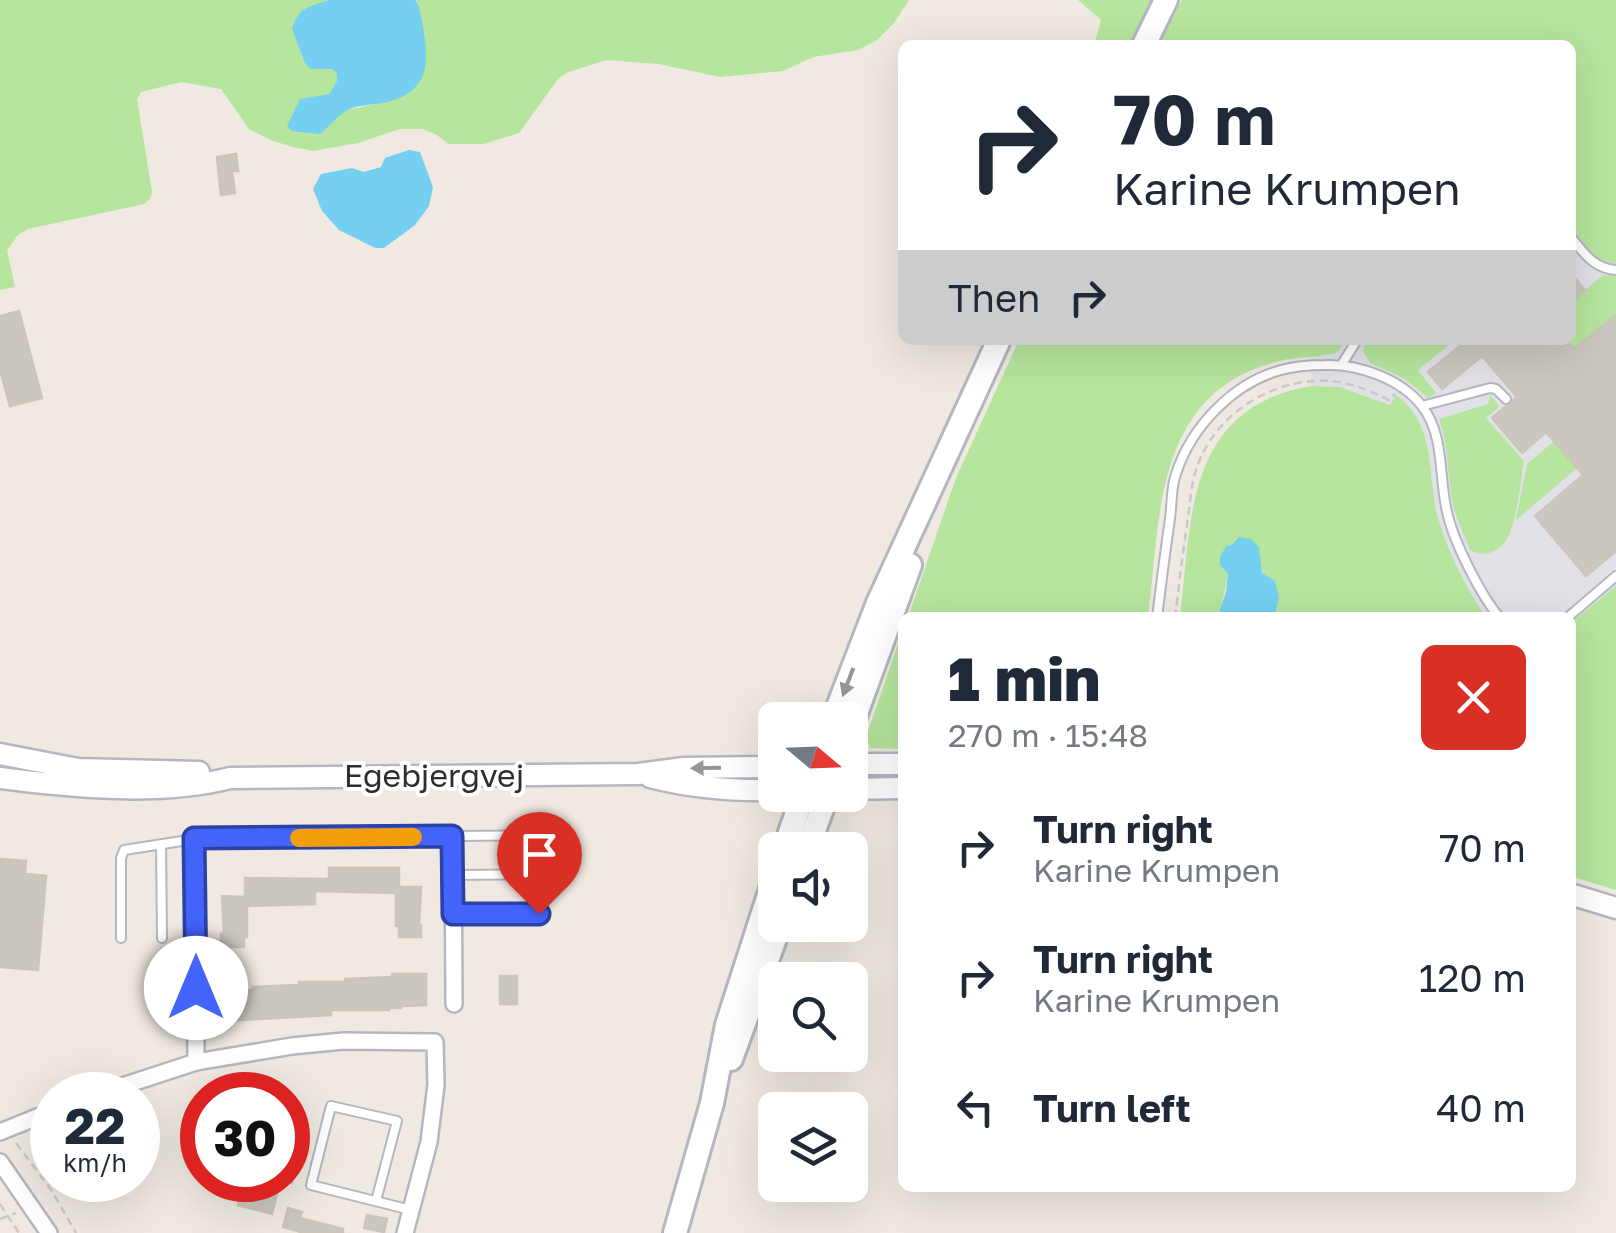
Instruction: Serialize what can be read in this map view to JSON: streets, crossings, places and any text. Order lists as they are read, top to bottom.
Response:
{
  "streets": {
    "street": ["Egebjergvej"]
  },
  "north": "right",
  "page": {
    "turn": ["70 m", "Karine Krumpen"],
    "then": "Then",
    "heading": ["1 min", "270 m · 15:48"],
    "list": [
      {
        "name": "Turn right",
        "note": "Karine Krumpen",
        "value": "70 m"
      },
      {
        "name": "Turn right",
        "note": "Karine Krumpen",
        "value": "120 m"
      },
      {
        "name": "Turn left",
        "value": "40 m"
      }
    ],
    "speed": "22 km/h",
    "limit": "30"
  }
}
